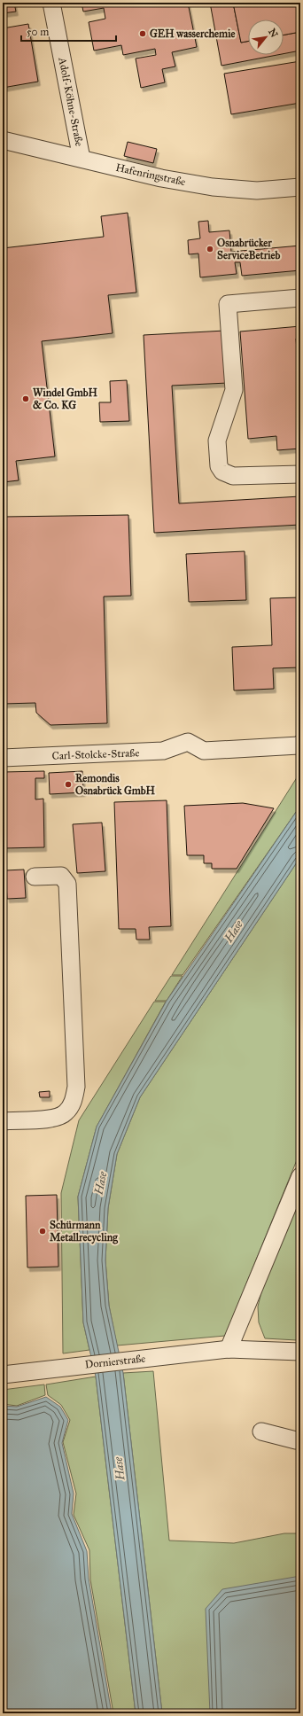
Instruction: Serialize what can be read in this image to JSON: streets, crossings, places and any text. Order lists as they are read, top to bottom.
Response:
{
  "streets": {
    "street": [
      "Adolf-Köhne-Straße",
      "Hafenringstraße",
      "Carl-Stolcke-Straße",
      "Dornierstraße"
    ]
  },
  "crossings": [
    ["Adolf-Köhne-Straße", "Hafenringstraße"]
  ],
  "water": ["Hase"],
  "places": [
    "GEH wasserchemie",
    "Osnabrücker ServiceBetrieb",
    "Windel GmbH & Co. KG",
    "Remondis Osnabrück GmbH",
    "Schürmann Metallrecycling"
  ],
  "scale_bar": "50 m",
  "north": "top right"
}
